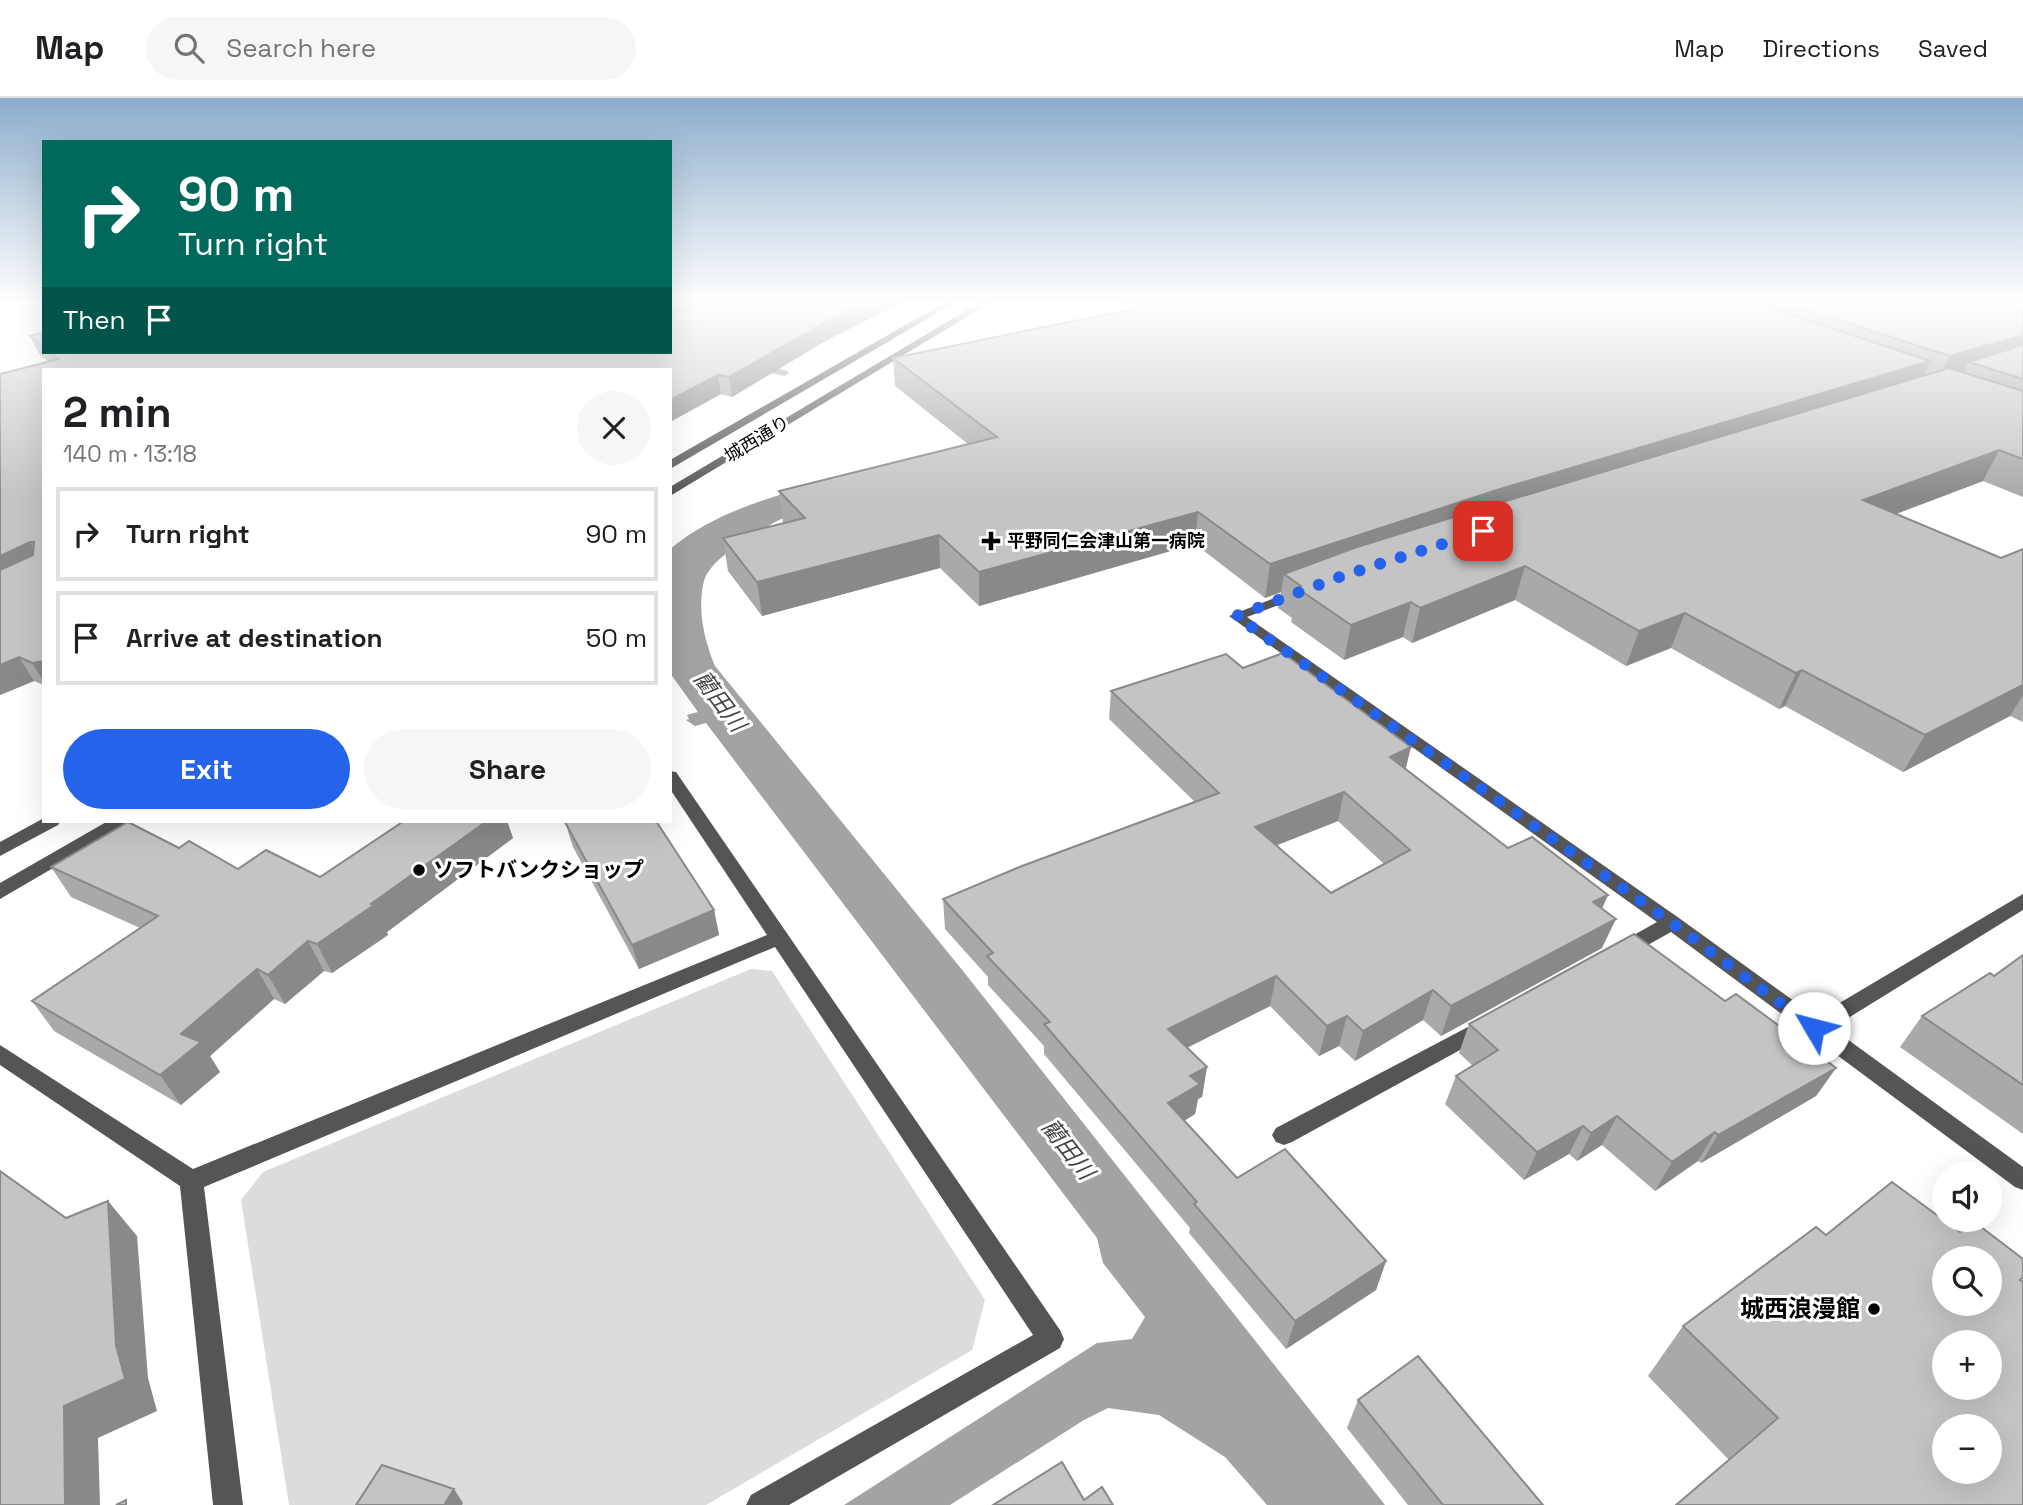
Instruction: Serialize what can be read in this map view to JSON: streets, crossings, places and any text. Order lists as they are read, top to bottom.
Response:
{
  "streets": {
    "street": ["城西通り"]
  },
  "water": ["藺田川"],
  "places": {
    "health": ["平野同仁会津山第一病院"],
    "other": ["ソフトバンクショップ", "城西浪漫館"]
  },
  "page": {
    "header": "Map",
    "search": "Search here",
    "nav": ["Map", "Directions", "Saved"],
    "turn": ["90 m", "Turn right"],
    "then": "Then",
    "heading": ["2 min", "140 m · 13:18"],
    "list": [
      {
        "name": "Turn right",
        "value": "90 m"
      },
      {
        "name": "Arrive at destination",
        "value": "50 m"
      }
    ],
    "buttons": ["Exit", "Share"],
    "map_buttons": ["+", "−"]
  }
}
